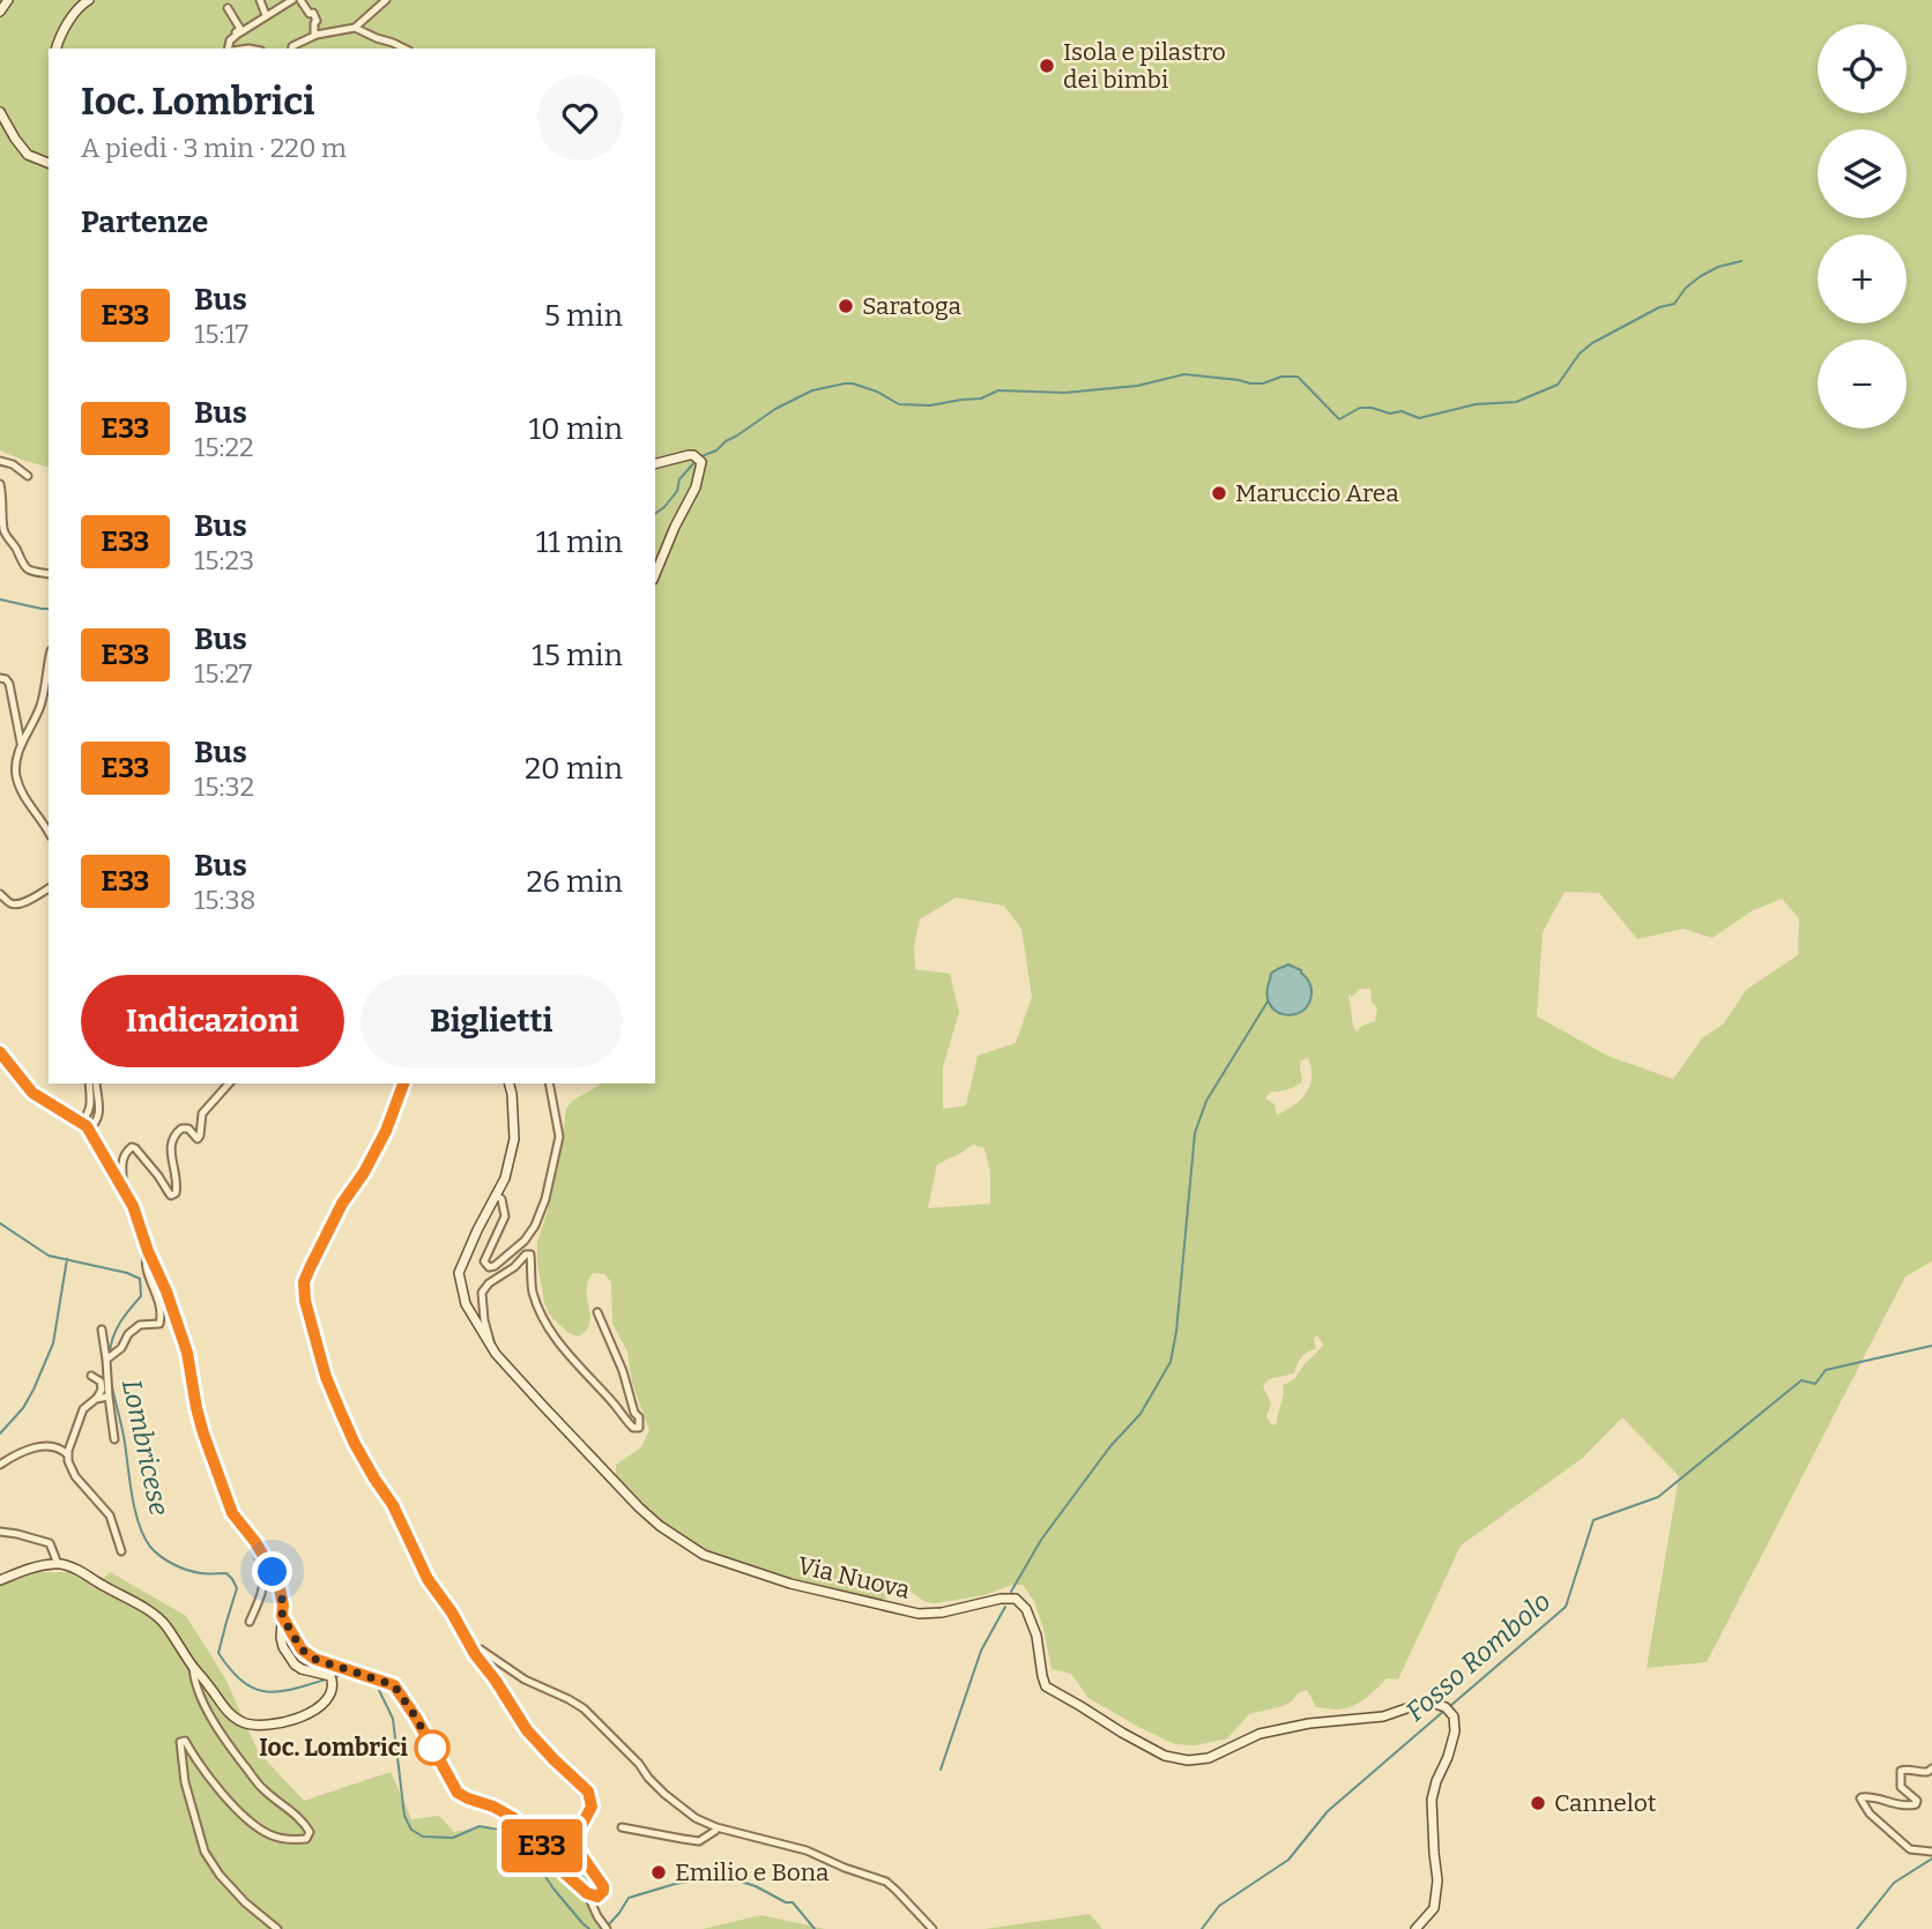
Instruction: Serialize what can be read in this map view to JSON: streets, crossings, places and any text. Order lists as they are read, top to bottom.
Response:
{
  "streets": {
    "street": ["Via Nuova"]
  },
  "water": ["Lombricese", "Fosso Rombolo"],
  "places": [
    "Isola e pilastro dei bimbi",
    "Saratoga",
    "Maruccio Area",
    "Ioc. Lombrici",
    "Cannelot",
    "Emilio e Bona"
  ],
  "lines": ["bus line E33"],
  "page": {
    "on_map": "E33",
    "map_buttons": ["+", "−"],
    "heading": [
      ["Ioc. Lombrici", "A piedi · 3 min · 220 m"],
      "Partenze"
    ],
    "list": [
      {
        "mark": "E33",
        "name": "Bus",
        "note": "15:17",
        "value": "5 min"
      },
      {
        "mark": "E33",
        "name": "Bus",
        "note": "15:22",
        "value": "10 min"
      },
      {
        "mark": "E33",
        "name": "Bus",
        "note": "15:23",
        "value": "11 min"
      },
      {
        "mark": "E33",
        "name": "Bus",
        "note": "15:27",
        "value": "15 min"
      },
      {
        "mark": "E33",
        "name": "Bus",
        "note": "15:32",
        "value": "20 min"
      },
      {
        "mark": "E33",
        "name": "Bus",
        "note": "15:38",
        "value": "26 min"
      }
    ],
    "buttons": ["Indicazioni", "Biglietti"]
  }
}
